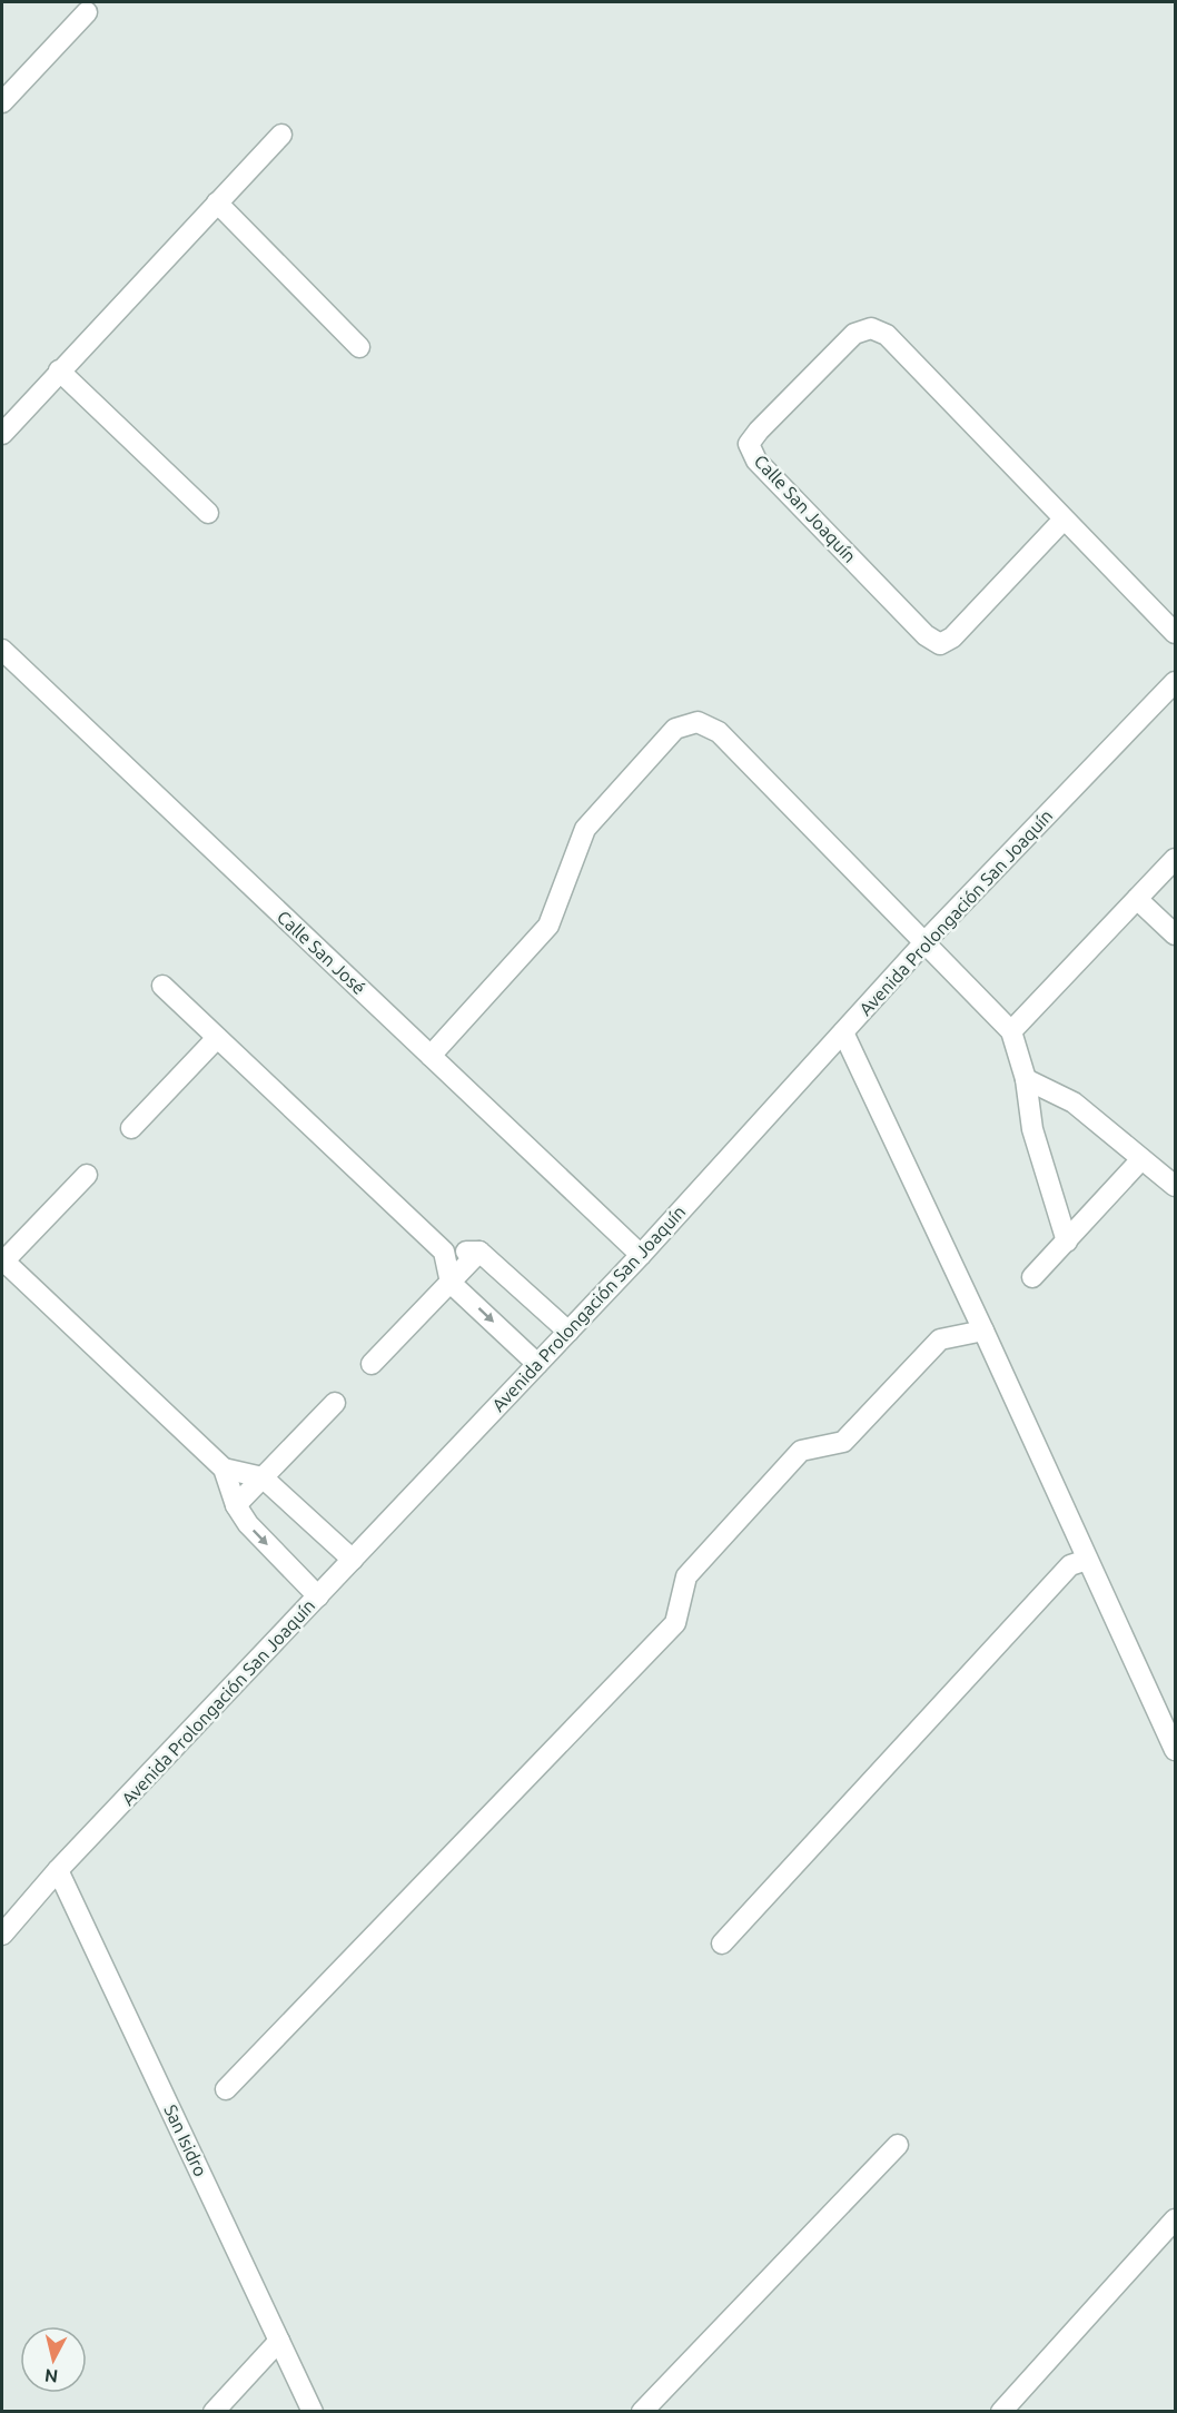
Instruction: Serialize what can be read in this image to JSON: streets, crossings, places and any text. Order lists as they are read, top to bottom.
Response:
{
  "streets": {
    "street": [
      "Calle San Joaquín",
      "Avenida Prolongación San Joaquín",
      "Calle San José",
      "San Isidro"
    ]
  },
  "crossings": [
    ["Avenida Prolongación San Joaquín", "Calle San José"],
    ["Avenida Prolongación San Joaquín", "San Isidro"]
  ],
  "north": "bottom"
}
